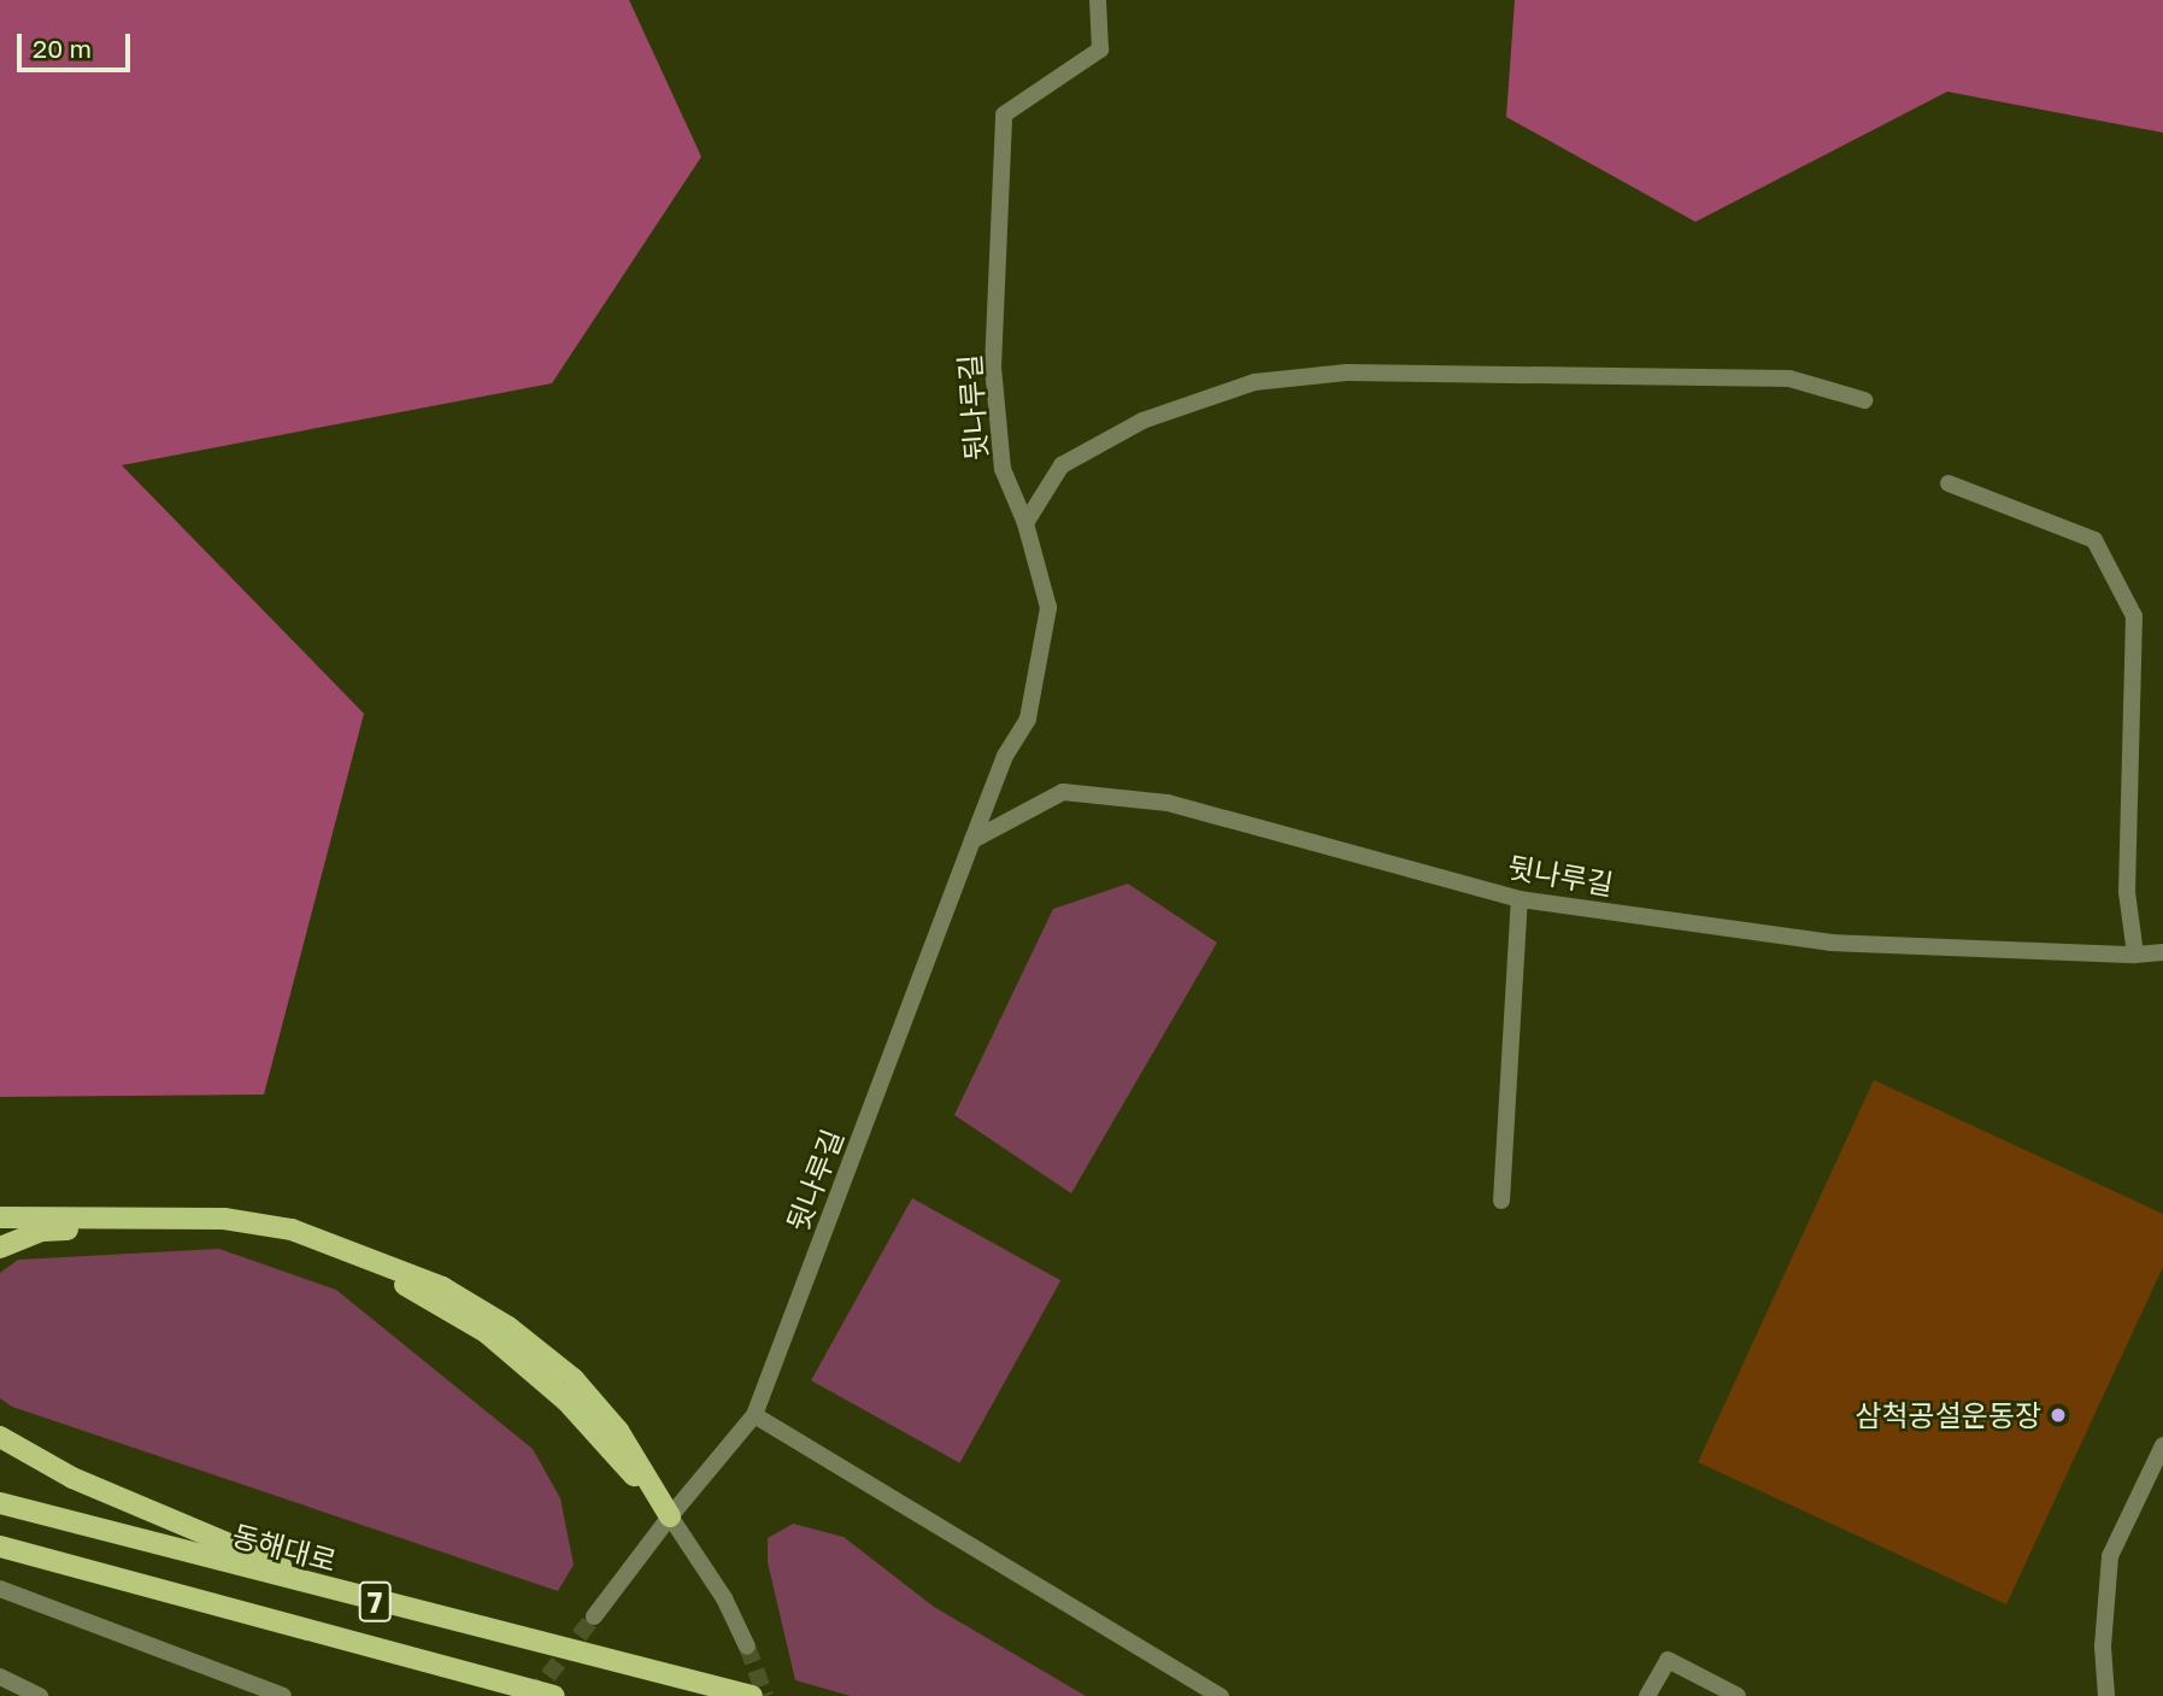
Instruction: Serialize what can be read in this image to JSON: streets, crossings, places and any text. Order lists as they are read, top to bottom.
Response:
{
  "streets": {
    "main road": ["동해대로", "7"],
    "street": ["뒷나루길"]
  },
  "places": ["삼척공설운동장"],
  "scale_bar": "20 m"
}
